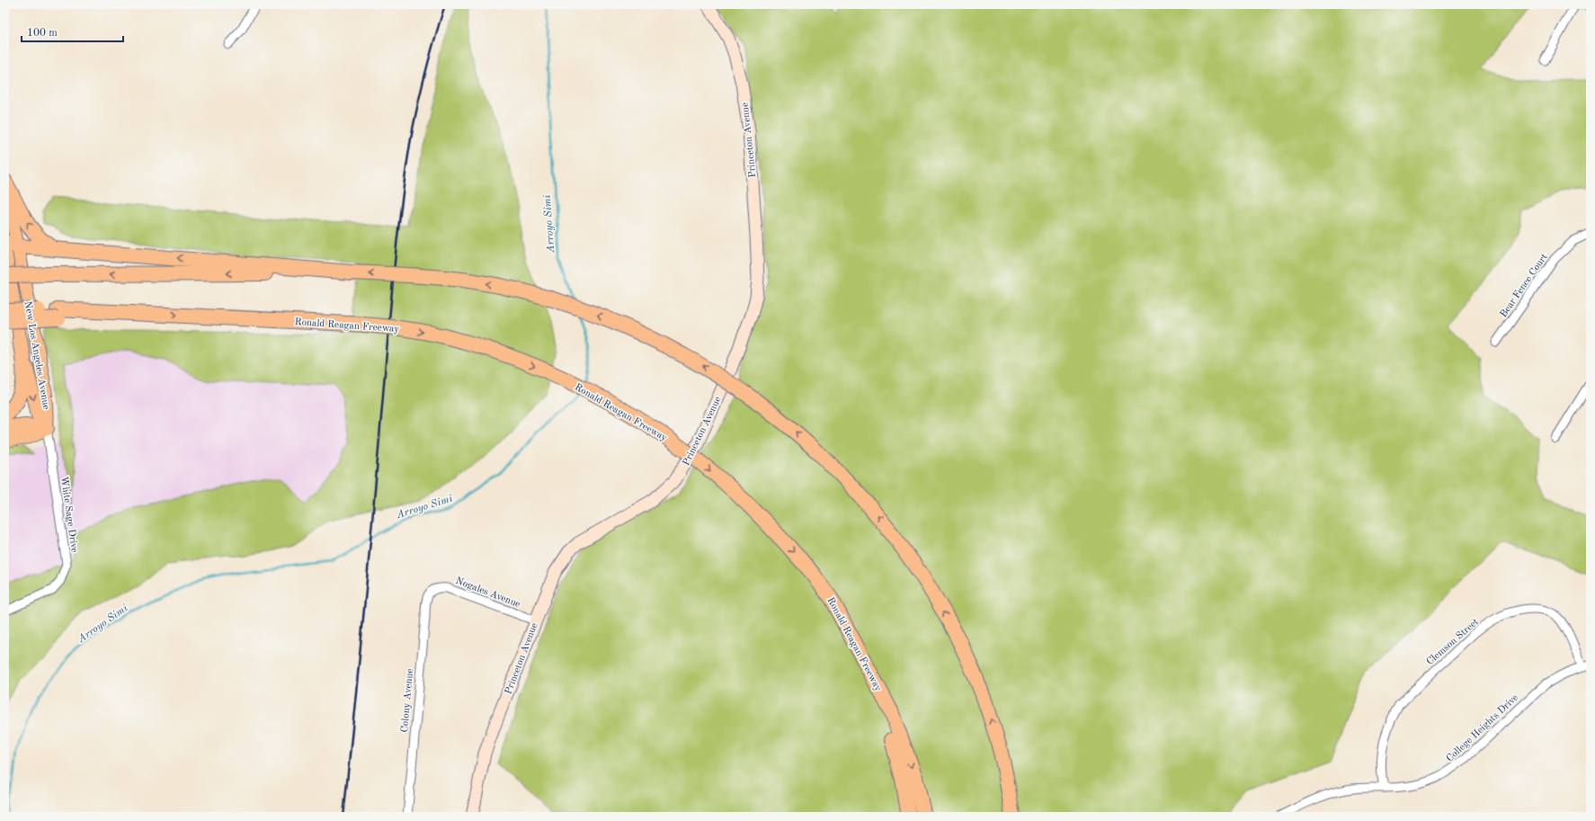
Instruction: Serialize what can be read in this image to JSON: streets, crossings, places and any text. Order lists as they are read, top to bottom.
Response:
{
  "streets": {
    "highway": ["Ronald Reagan Freeway"],
    "main road": ["New Los Angeles Avenue"],
    "street": [
      "Princeton Avenue",
      "Bear Fence Court",
      "White Sage Drive",
      "Nogales Avenue",
      "Clemson Street",
      "Colony Avenue",
      "College Heights Drive"
    ]
  },
  "crossings": [
    ["Princeton Avenue", "Nogales Avenue"],
    ["New Los Angeles Avenue", "White Sage Drive"],
    ["Nogales Avenue", "Colony Avenue"],
    ["Clemson Street", "College Heights Drive"]
  ],
  "water": ["Arroyo Simi"],
  "scale_bar": "100 m"
}
